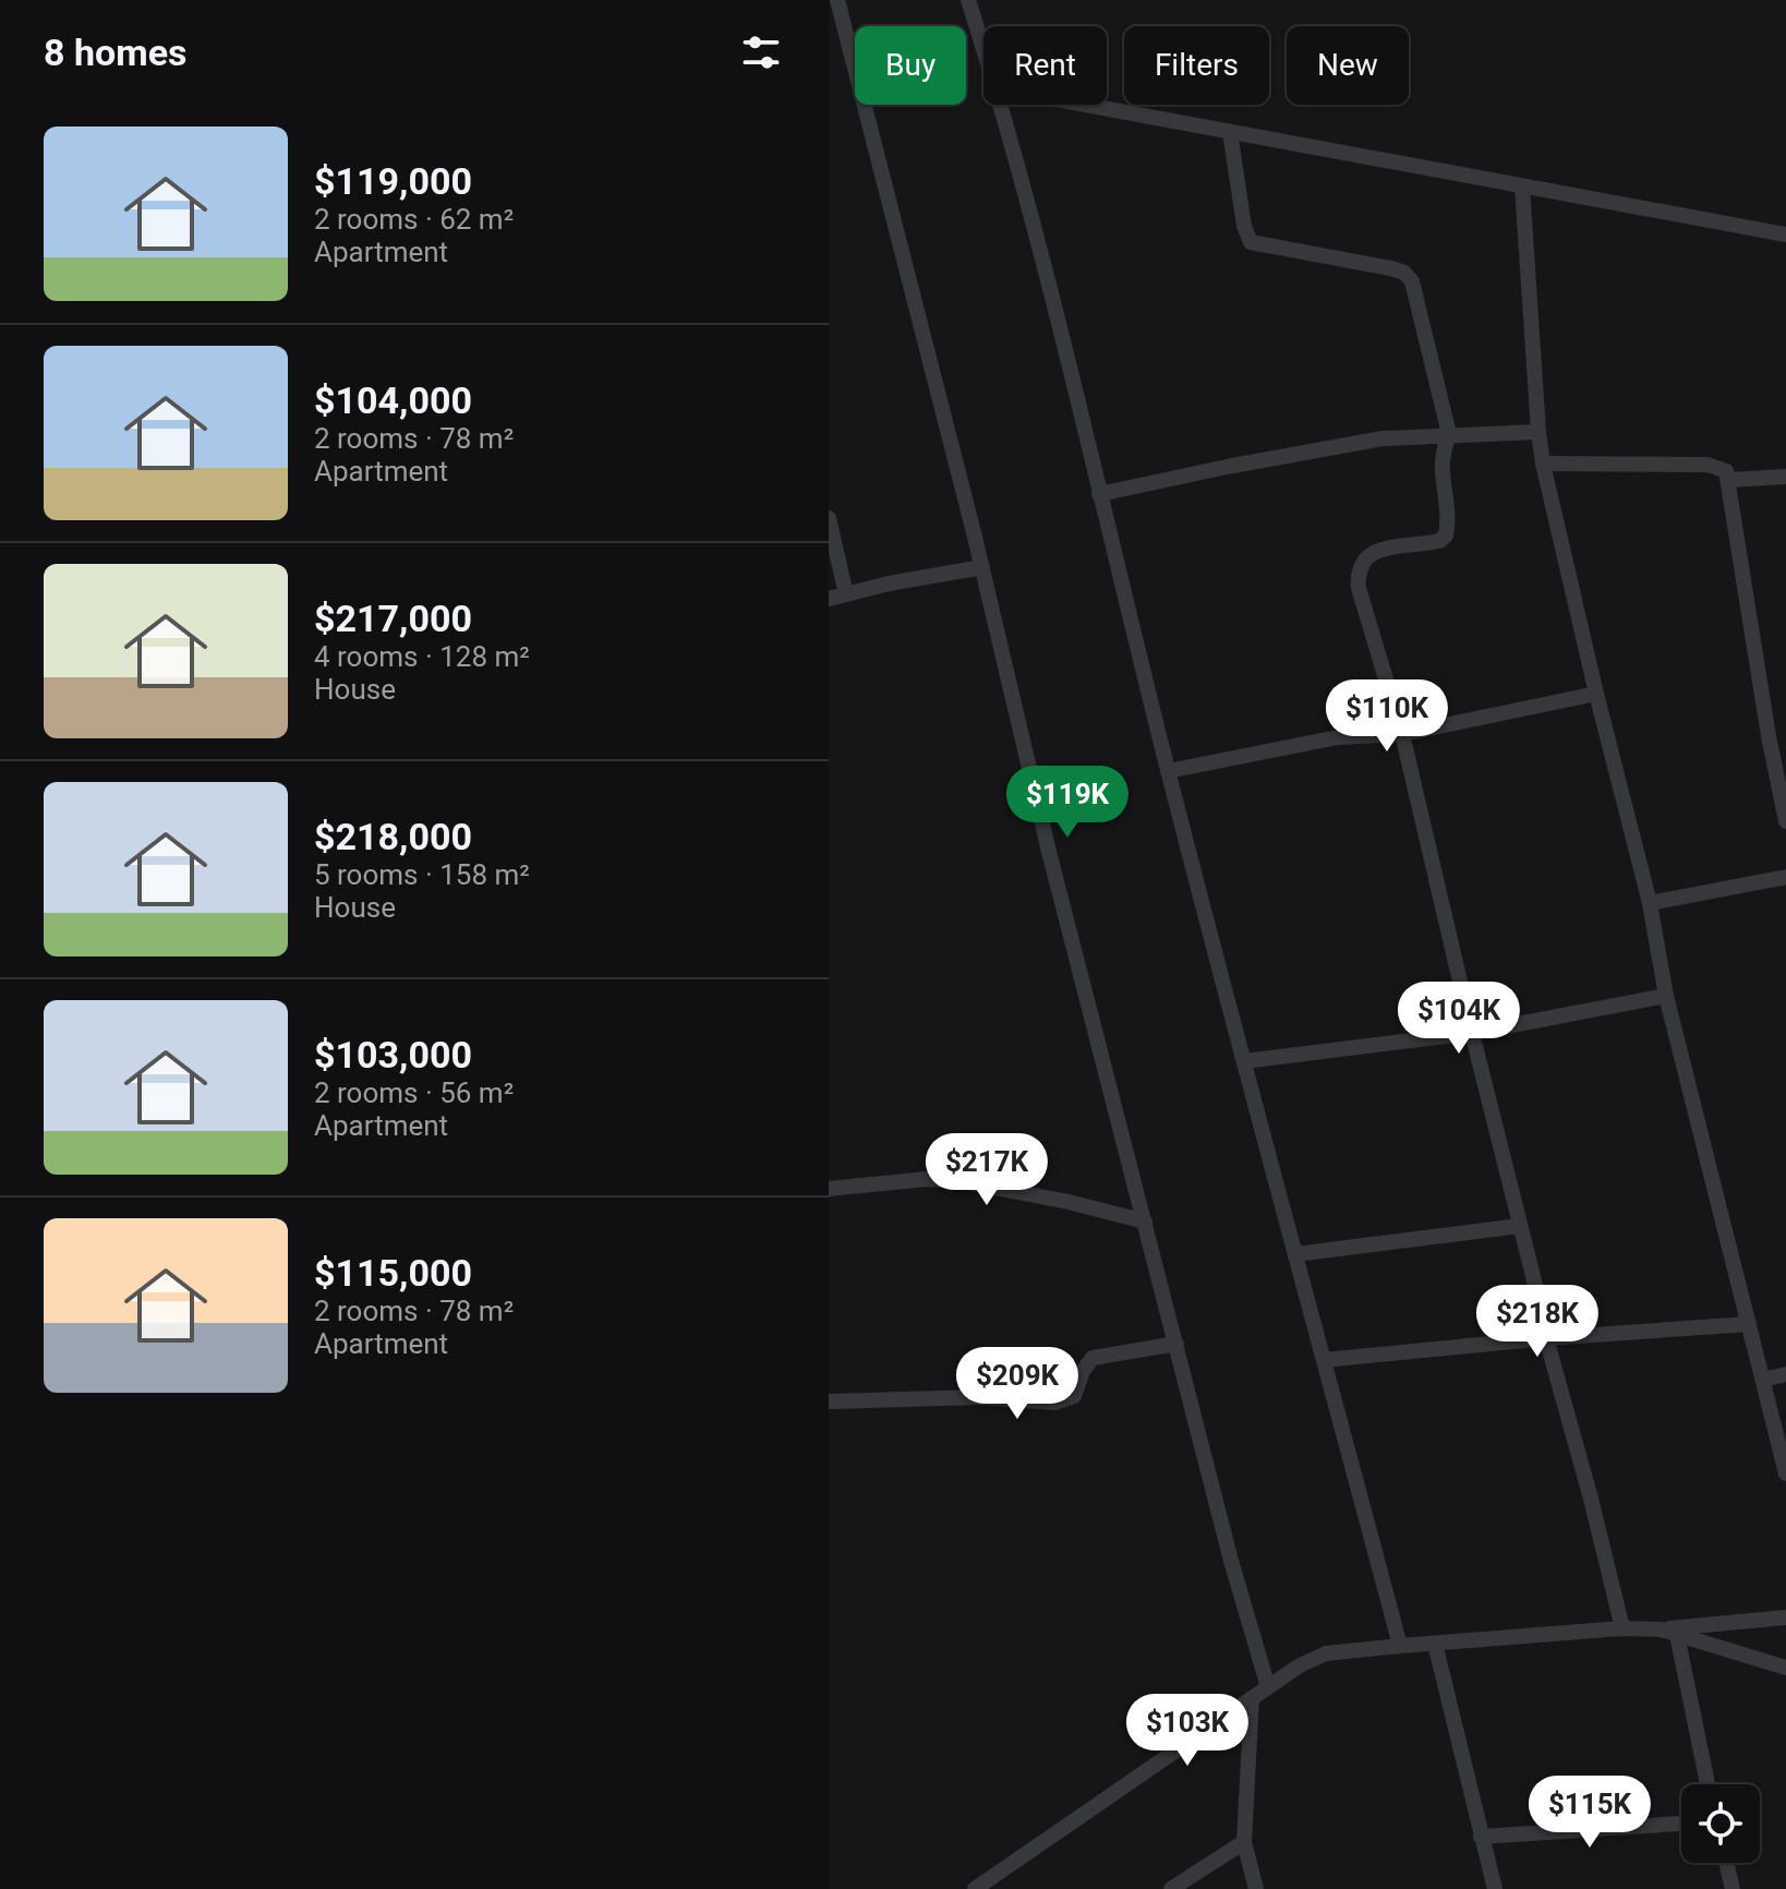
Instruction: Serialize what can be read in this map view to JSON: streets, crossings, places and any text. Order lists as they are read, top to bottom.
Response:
{
  "page": {
    "heading": "8 homes",
    "chip": [
      "Buy",
      "Rent",
      "Filters",
      "New"
    ],
    "list": [
      {
        "name": "$119,000",
        "note": "2 rooms · 62 m² · Apartment"
      },
      {
        "name": "$104,000",
        "note": "2 rooms · 78 m² · Apartment"
      },
      {
        "name": "$217,000",
        "note": "4 rooms · 128 m² · House"
      },
      {
        "name": "$218,000",
        "note": "5 rooms · 158 m² · House"
      },
      {
        "name": "$103,000",
        "note": "2 rooms · 56 m² · Apartment"
      },
      {
        "name": "$115,000",
        "note": "2 rooms · 78 m² · Apartment"
      }
    ],
    "price": [
      "$110K",
      "$119K",
      "$104K",
      "$217K",
      "$218K",
      "$209K",
      "$103K",
      "$115K"
    ]
  }
}
